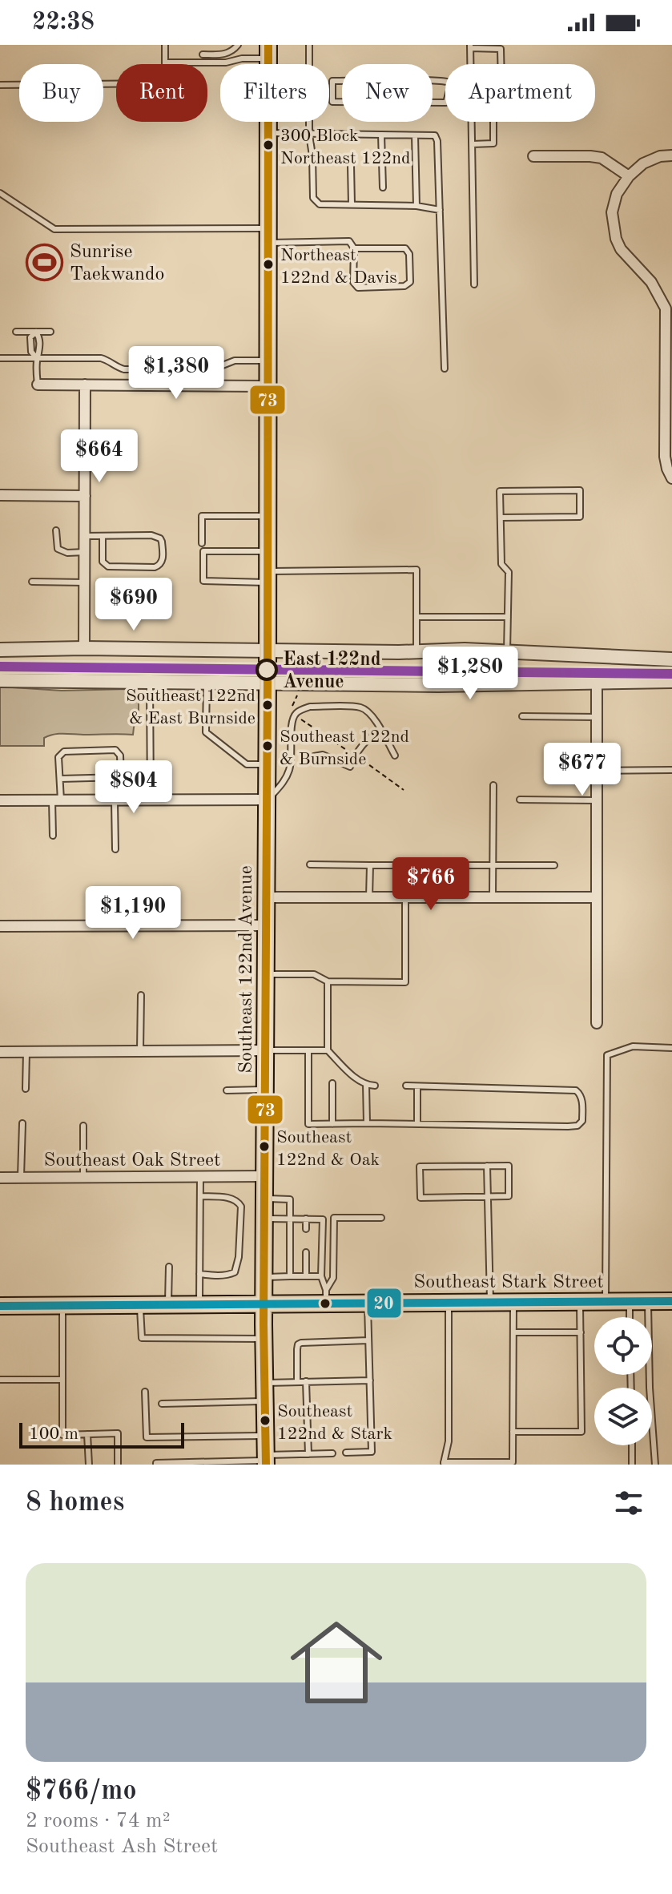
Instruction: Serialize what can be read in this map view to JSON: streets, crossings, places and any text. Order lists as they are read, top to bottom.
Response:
{
  "streets": {
    "main road": ["Southeast 122nd Avenue", "Southeast Stark Street"],
    "street": ["Southeast Oak Street"]
  },
  "crossings": [
    ["Southeast 122nd Avenue", "Southeast Oak Street"],
    ["Southeast 122nd Avenue", "Southeast Stark Street"]
  ],
  "places": {
    "other": [
      "300 Block Northeast 122nd",
      "Northeast 122nd & Davis",
      "East 122nd Avenue",
      "Southeast 122nd & East Burnside",
      "Southeast 122nd & Burnside",
      "Southeast 122nd & Oak",
      "Southeast 122nd & Stark"
    ],
    "sports": ["Sunrise Taekwando"]
  },
  "lines": ["transit line 73", "transit line 20"],
  "scale_bar": "100 m",
  "page": {
    "status": "22:38",
    "chip": [
      "Buy",
      "Rent",
      "Filters",
      "New",
      "Apartment"
    ],
    "price": [
      "$1,380",
      "$664",
      "$690",
      "$1,280",
      "$677",
      "$804",
      "$766",
      "$1,190"
    ],
    "scale": "100 m",
    "heading": "8 homes",
    "list": [
      {
        "name": "$766/mo",
        "note": "2 rooms · 74 m² · Southeast Ash Street"
      }
    ]
  }
}
